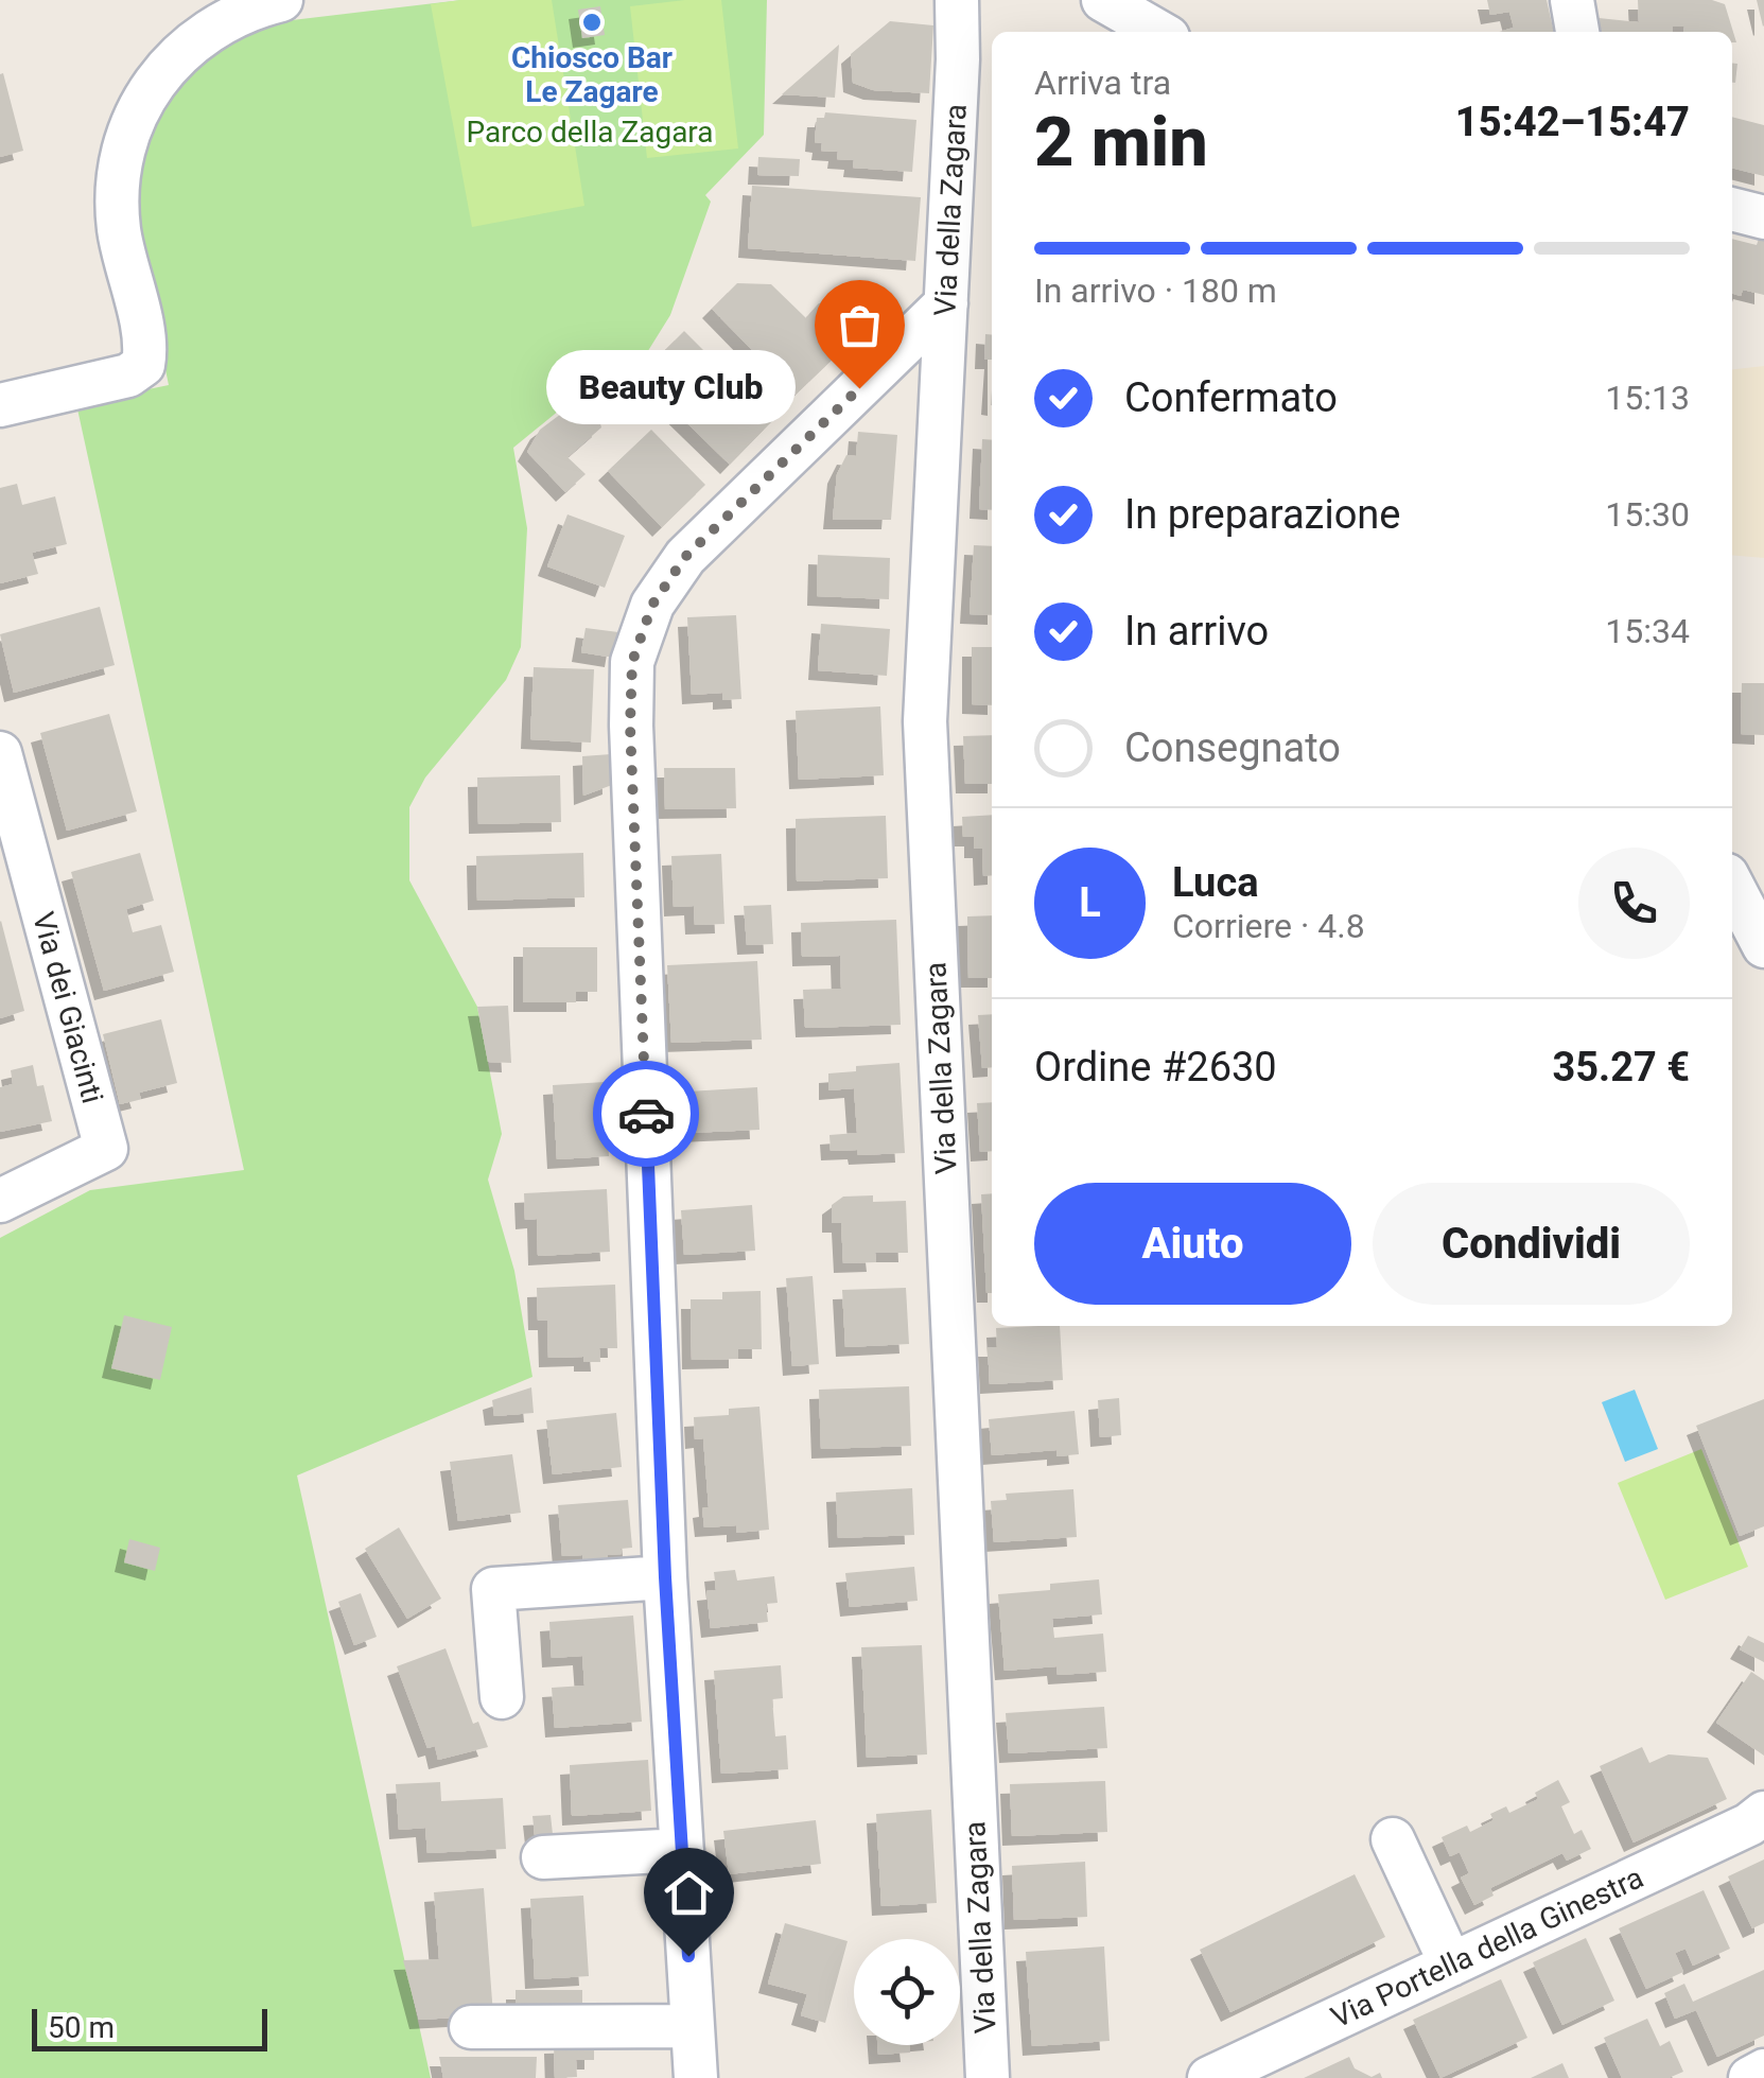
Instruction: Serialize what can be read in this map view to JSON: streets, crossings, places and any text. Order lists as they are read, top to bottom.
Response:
{
  "streets": {
    "street": ["Via della Zagara", "Via dei Giacinti", "Via Portella della Ginestra"]
  },
  "parks": ["Parco della Zagara"],
  "places": ["Chiosco Bar Le Zagare", "Beauty Club"],
  "scale_bar": "50 m",
  "page": {
    "heading": ["2 min", "Arriva tra", "15:42–15:47"],
    "panel": [
      "Luca",
      "Corriere · 4.8",
      "Ordine #2630",
      "35.27 €"
    ],
    "bar": "In arrivo · 180 m",
    "list": [
      ["Confermato", "15:13"],
      ["In preparazione", "15:30"],
      ["In arrivo", "15:34"],
      "Consegnato"
    ],
    "bubble": "Beauty Club",
    "round": "L",
    "buttons": ["Aiuto", "Condividi"],
    "scale": "50 m"
  }
}
